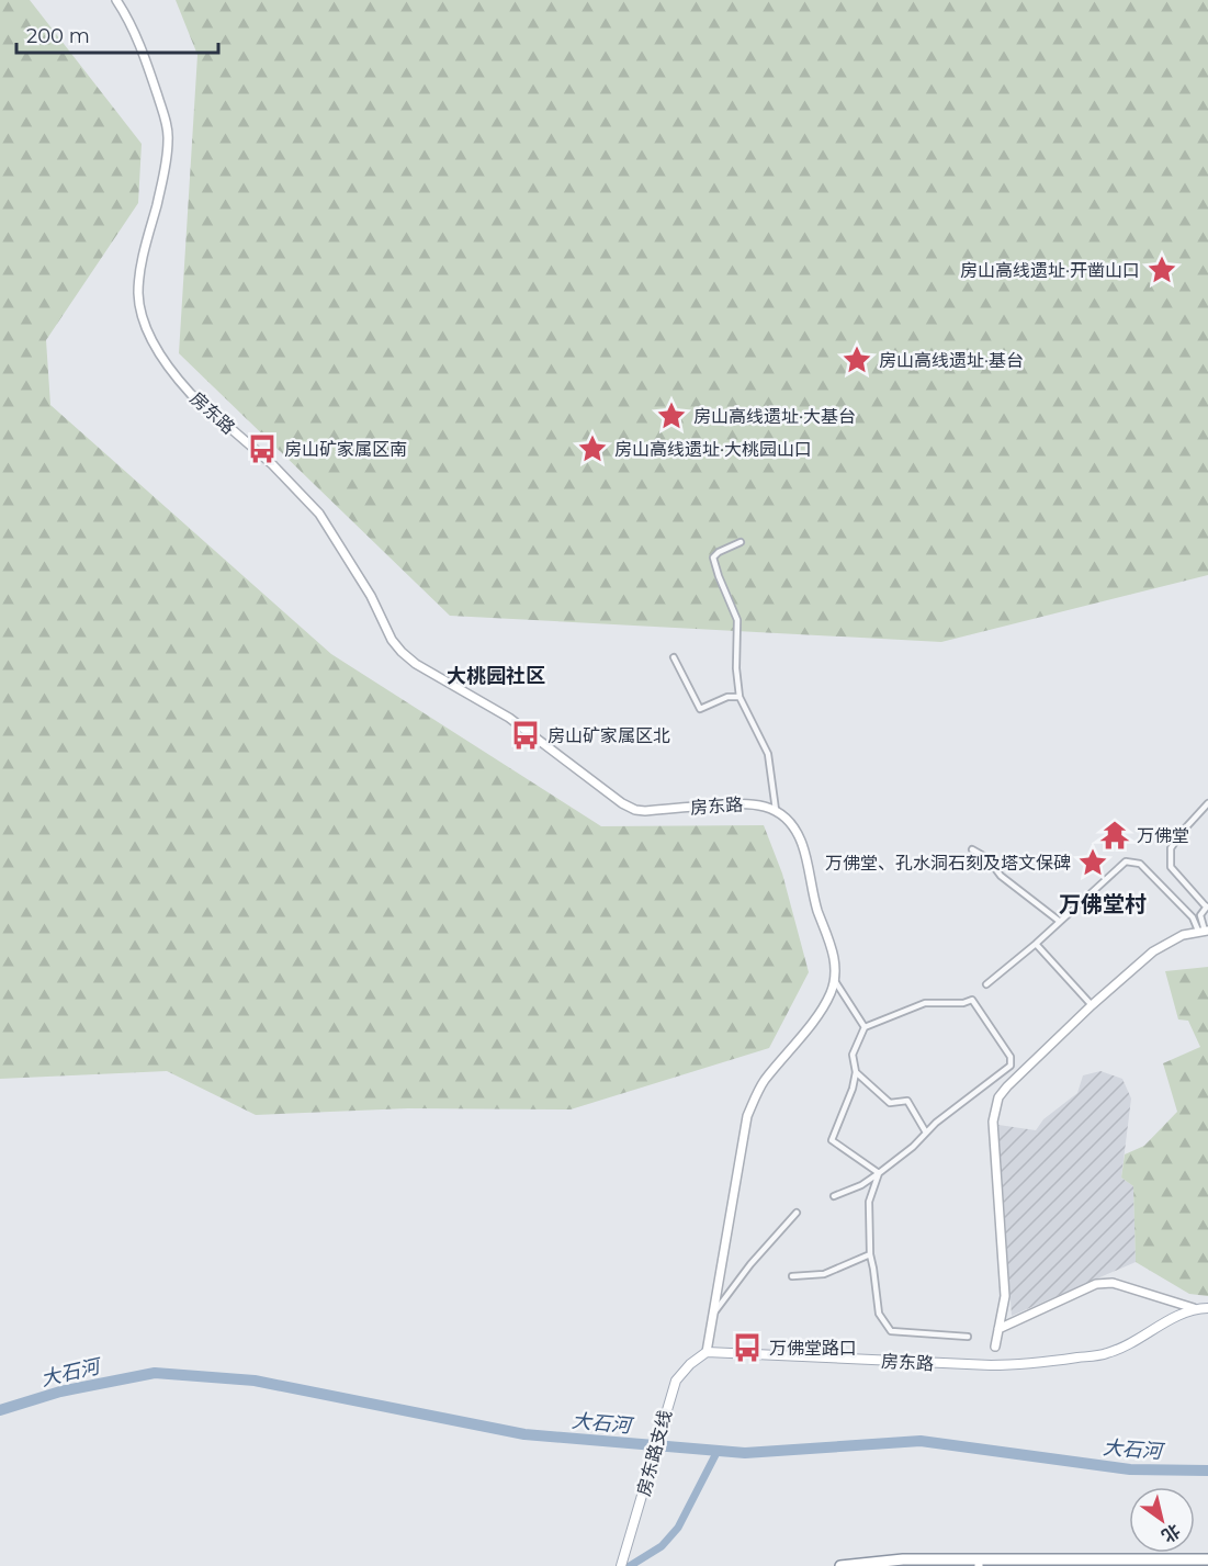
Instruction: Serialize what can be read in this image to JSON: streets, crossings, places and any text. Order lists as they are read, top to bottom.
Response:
{
  "streets": {
    "main road": ["房东路", "房东路支线"]
  },
  "crossings": [
    ["房东路", "房东路支线"]
  ],
  "districts": ["大桃园社区", "万佛堂村"],
  "water": ["大石河"],
  "places": {
    "place": [
      "房山高线遗址·开凿山口",
      "房山高线遗址·基台",
      "房山高线遗址·大基台",
      "房山高线遗址·大桃园山口",
      "万佛堂、孔水洞石刻及塔文保碑"
    ],
    "bus stop": ["房山矿家属区南", "房山矿家属区北", "万佛堂路口"],
    "temple": ["万佛堂"]
  },
  "scale_bar": "200 m",
  "north": "bottom right"
}
